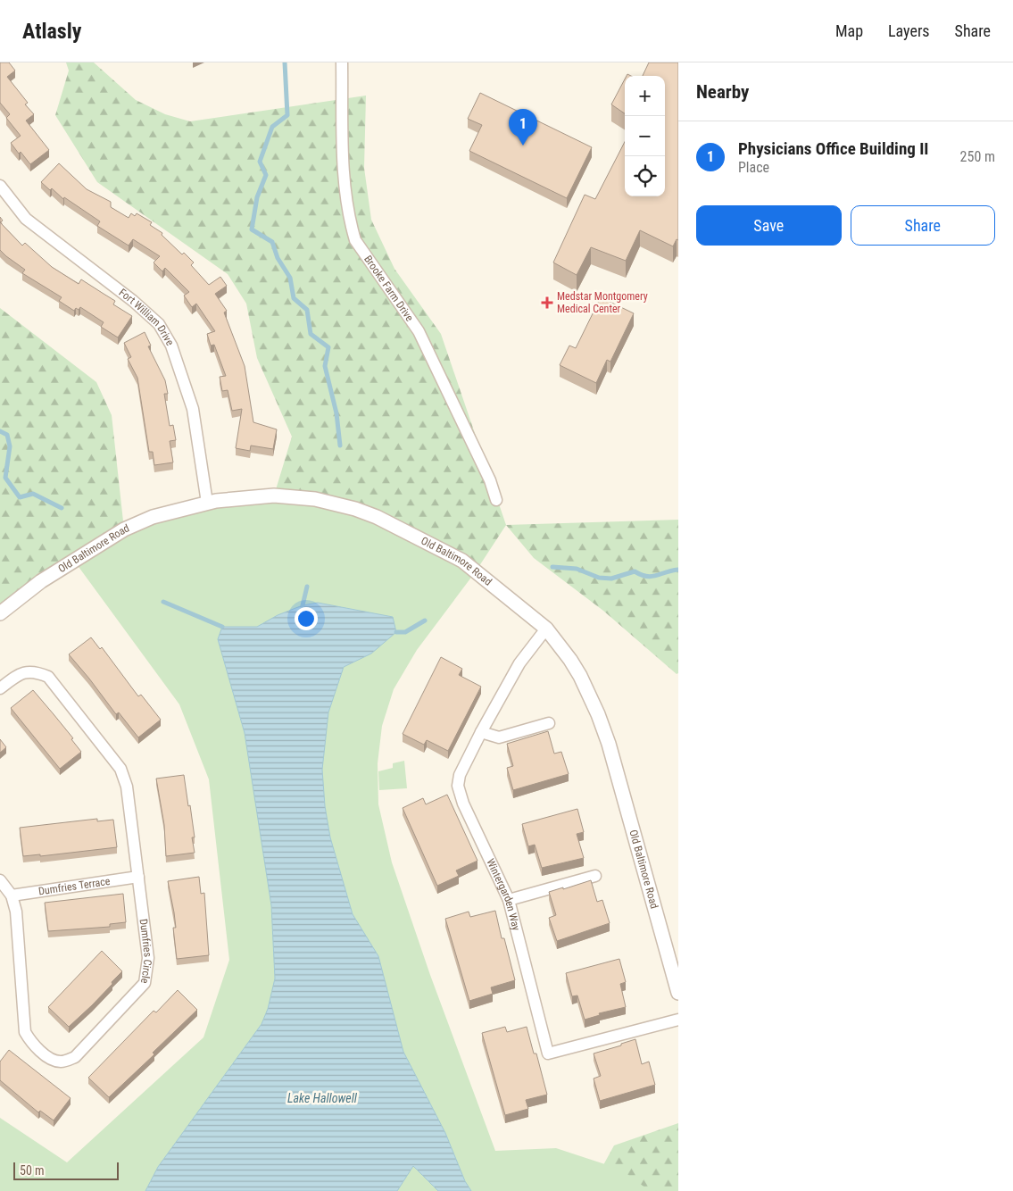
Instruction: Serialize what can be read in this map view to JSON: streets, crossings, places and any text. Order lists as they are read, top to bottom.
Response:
{
  "streets": {
    "street": [
      "Brooke Farm Drive",
      "Fort William Drive",
      "Old Baltimore Road",
      "Dumfries Terrace",
      "Wintergarden Way",
      "Dumfries Circle"
    ]
  },
  "crossings": [
    ["Fort William Drive", "Old Baltimore Road"],
    ["Old Baltimore Road", "Wintergarden Way"],
    ["Dumfries Terrace", "Dumfries Circle"]
  ],
  "water": ["Lake Hallowell"],
  "places": {
    "health": ["Medstar Montgomery Medical Center"]
  },
  "scale_bar": "50 m",
  "page": {
    "header": "Atlasly",
    "nav": ["Map", "Layers", "Share"],
    "heading": "Nearby",
    "map_buttons": ["+", "−"],
    "pins": "1",
    "list": [
      {
        "mark": "1",
        "name": "Physicians Office Building II",
        "note": "Place",
        "value": "250 m"
      }
    ],
    "buttons": ["Save", "Share"],
    "scale": "50 m"
  }
}
